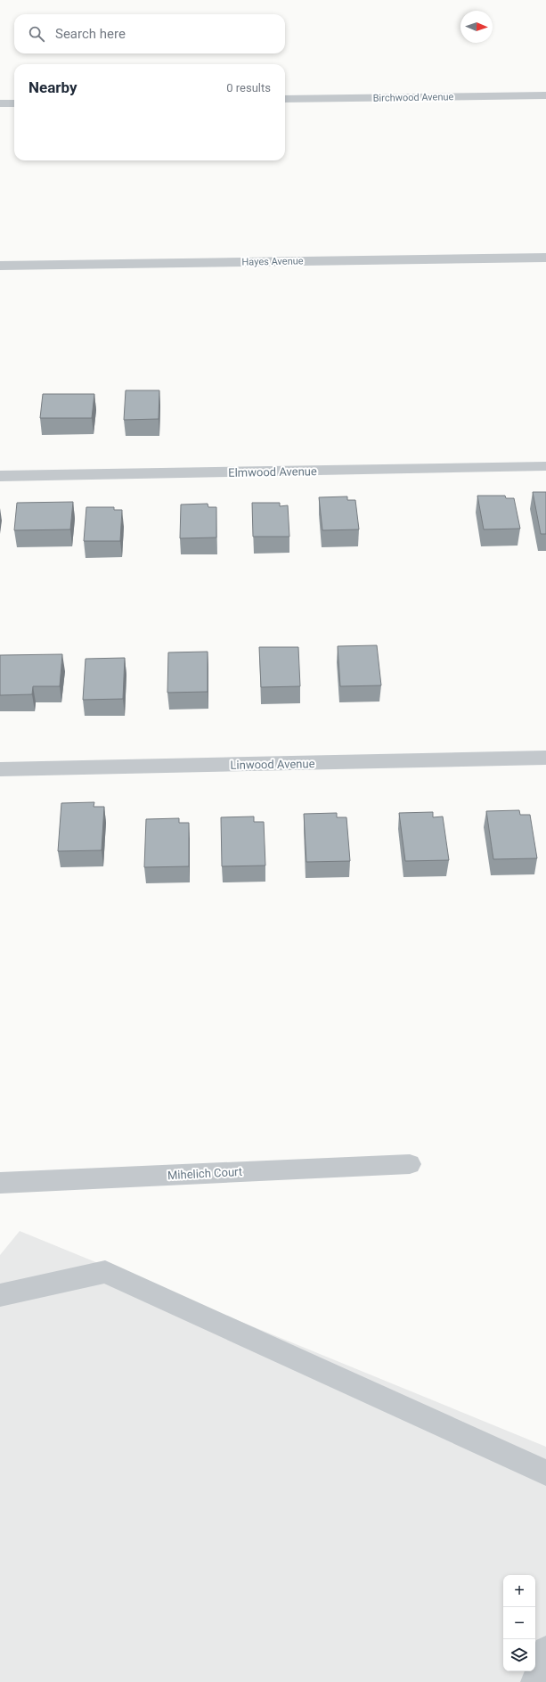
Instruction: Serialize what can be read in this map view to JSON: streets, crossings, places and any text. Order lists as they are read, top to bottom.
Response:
{
  "streets": {
    "street": [
      "Birchwood Avenue",
      "Hayes Avenue",
      "Elmwood Avenue",
      "Linwood Avenue",
      "Mihelich Court"
    ]
  },
  "north": "right",
  "page": {
    "search": "Search here",
    "heading": ["Nearby", "0 results"],
    "map_buttons": ["+", "−"]
  }
}
